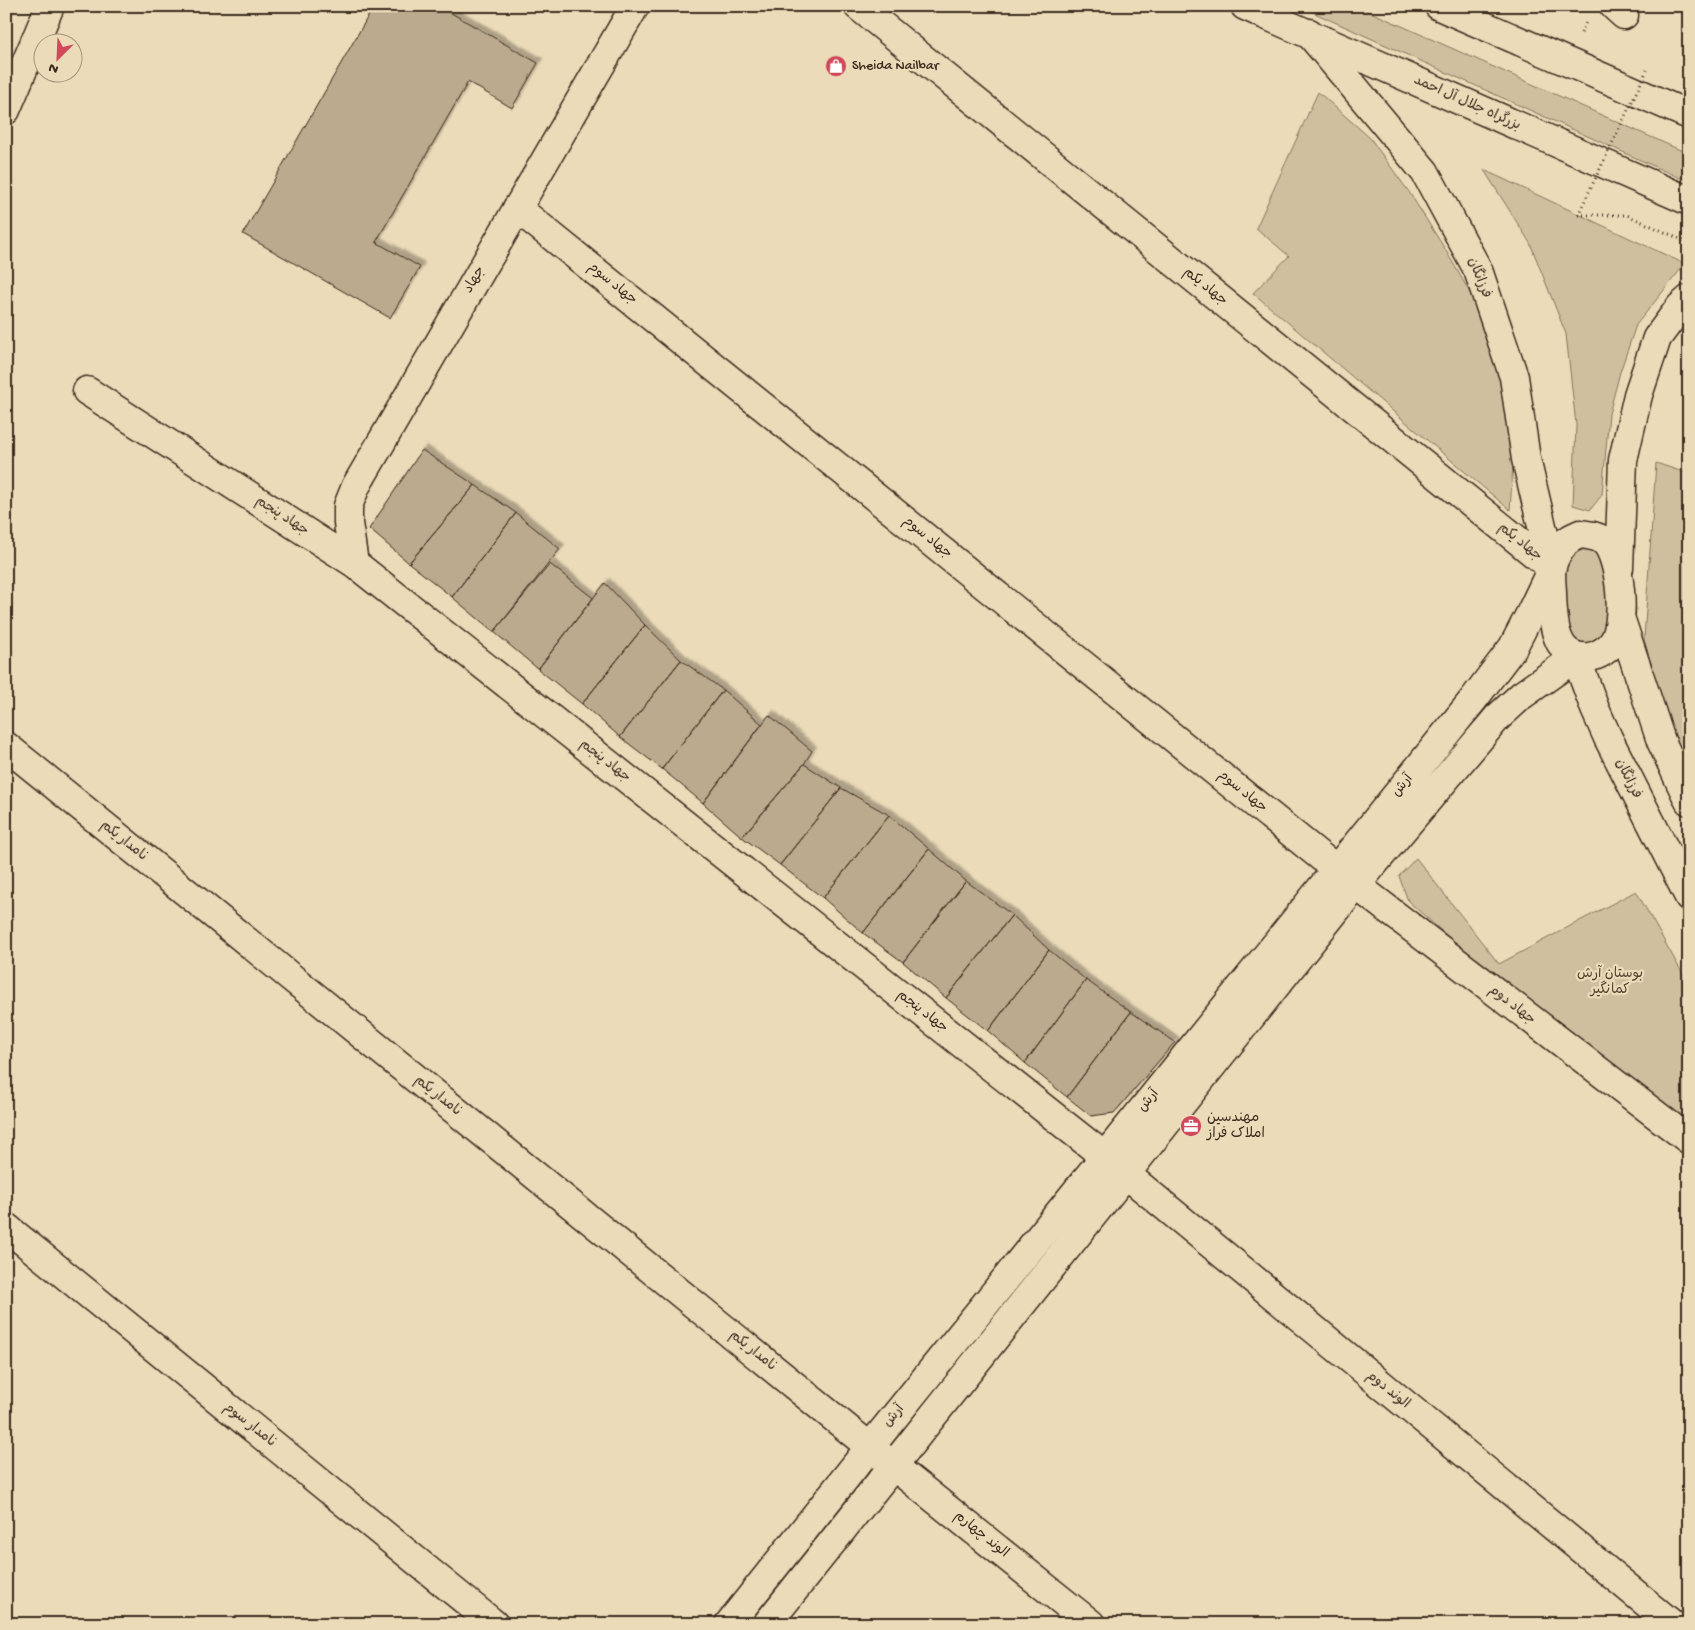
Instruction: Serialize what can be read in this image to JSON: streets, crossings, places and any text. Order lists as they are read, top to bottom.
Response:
{
  "streets": {
    "main road": [
      "بزرگراه جلال آل احمد",
      "فرزانگان",
      "جهاد",
      "جهاد سوم",
      "جهاد یکم",
      "جهاد پنجم",
      "آرش",
      "نامدار یکم",
      "جهاد دوم",
      "الوند دوم",
      "نامدار سوم",
      "الوند چهارم"
    ]
  },
  "crossings": [
    ["بزرگراه جلال آل احمد", "فرزانگان"],
    ["فرزانگان", "جهاد یکم"],
    ["فرزانگان", "آرش"],
    ["جهاد", "جهاد سوم"],
    ["جهاد", "جهاد پنجم"],
    ["جهاد سوم", "آرش"],
    ["جهاد سوم", "جهاد دوم"],
    ["جهاد یکم", "آرش"],
    ["جهاد پنجم", "آرش"],
    ["جهاد پنجم", "الوند دوم"],
    ["آرش", "نامدار یکم"],
    ["آرش", "جهاد دوم"],
    ["آرش", "الوند دوم"],
    ["آرش", "الوند چهارم"],
    ["نامدار یکم", "الوند چهارم"]
  ],
  "parks": ["بوستان آرش کمانگیر"],
  "places": {
    "shop": ["Sheida Nailbar"],
    "office": ["مهندسین املاک فراز"]
  },
  "north": "bottom left"
}
